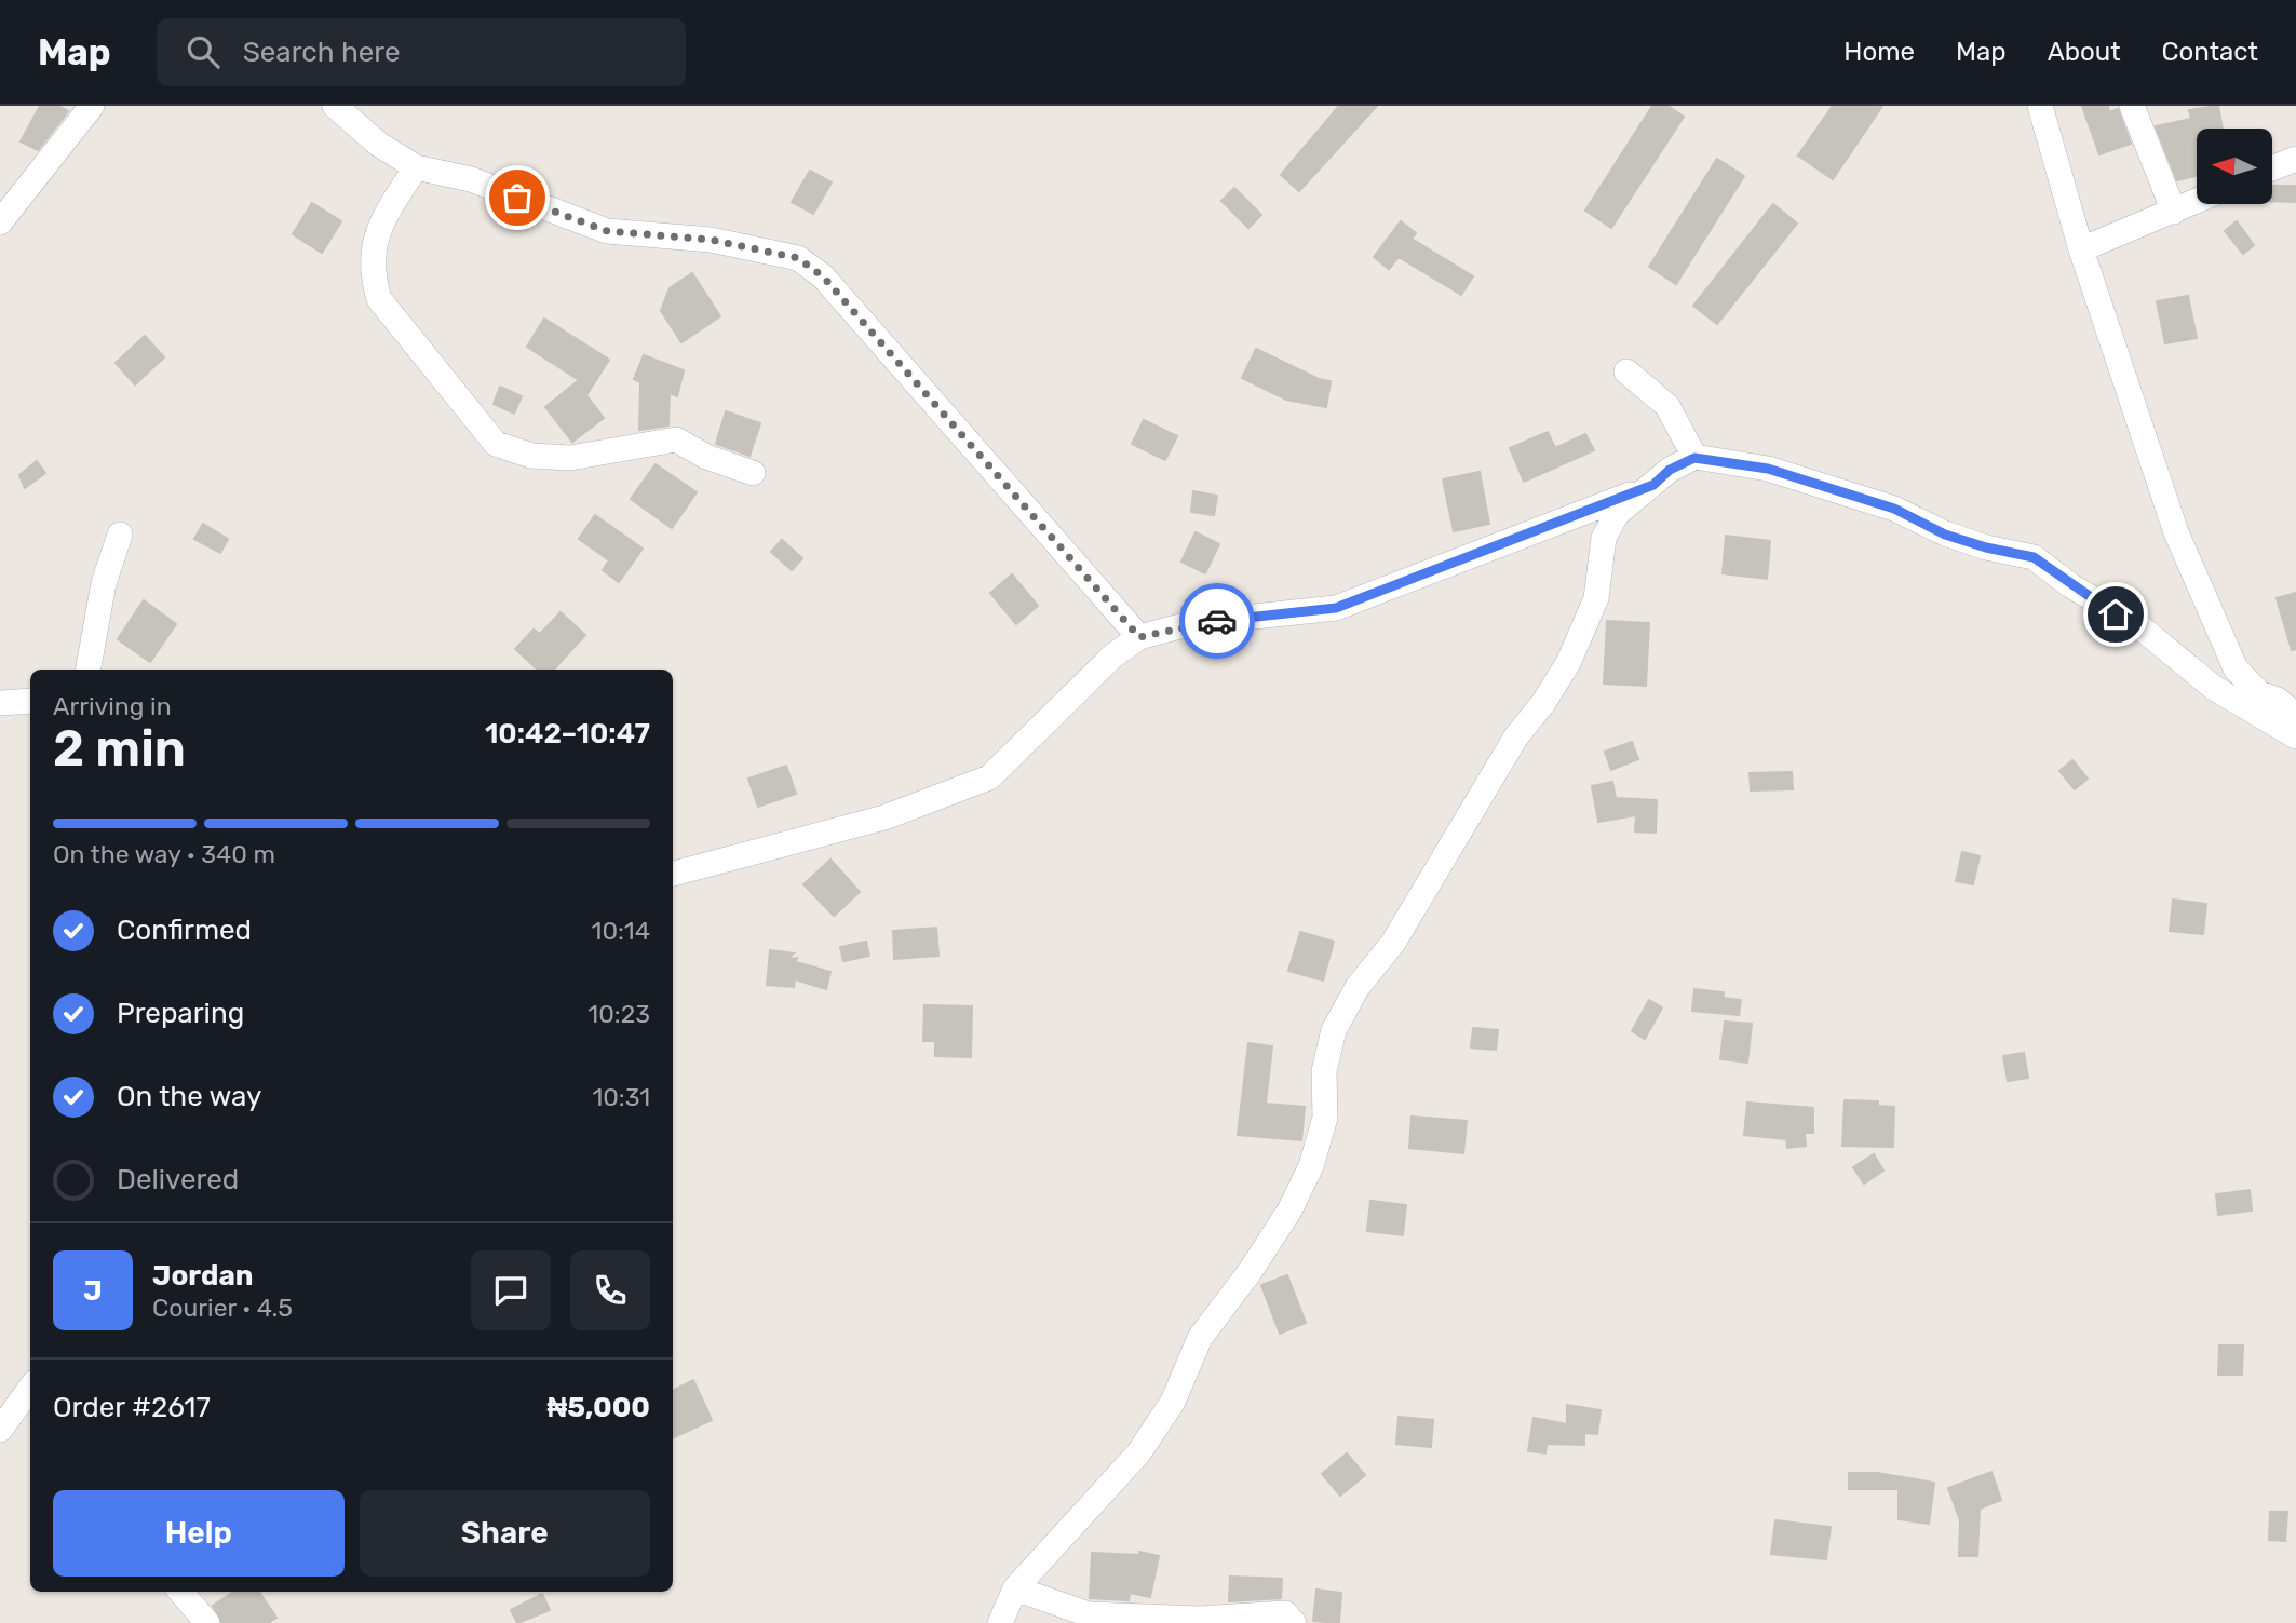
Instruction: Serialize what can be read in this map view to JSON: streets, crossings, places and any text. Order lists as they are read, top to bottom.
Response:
{
  "north": "left",
  "page": {
    "header": "Map",
    "search": "Search here",
    "nav": [
      "Home",
      "Map",
      "About",
      "Contact"
    ],
    "heading": ["2 min", "Arriving in", "10:42–10:47"],
    "panel": [
      "Jordan",
      "Courier · 4.5",
      "Order #2617",
      "₦5,000"
    ],
    "bar": "On the way · 340 m",
    "list": [
      ["Confirmed", "10:14"],
      ["Preparing", "10:23"],
      ["On the way", "10:31"],
      "Delivered"
    ],
    "round": "J",
    "buttons": ["Help", "Share"]
  }
}
